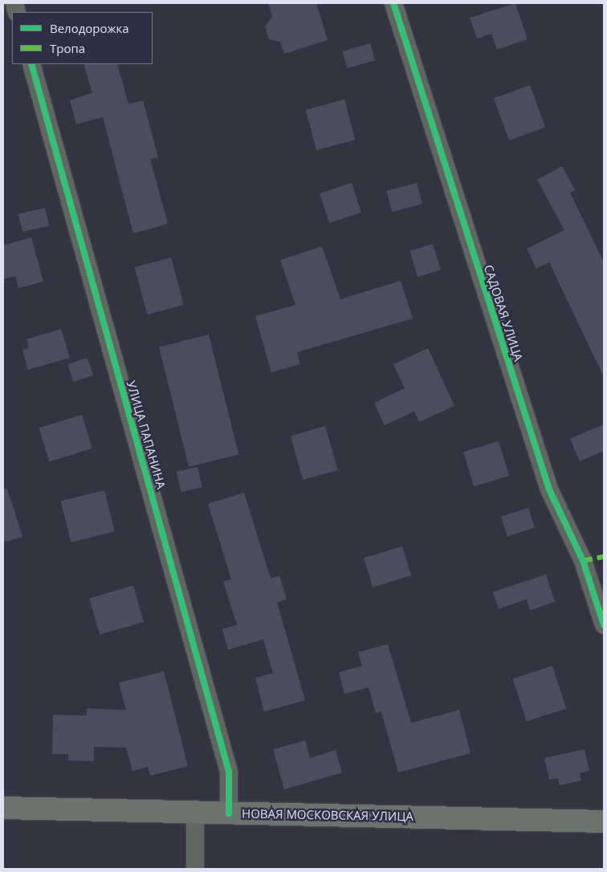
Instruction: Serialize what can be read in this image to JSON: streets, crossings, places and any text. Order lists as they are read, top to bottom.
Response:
{
  "streets": {
    "street": ["САДОВАЯ УЛИЦА", "УЛИЦА ПАПАНИНА", "НОВАЯ МОСКОВСКАЯ УЛИЦА"]
  },
  "crossings": [
    ["УЛИЦА ПАПАНИНА", "НОВАЯ МОСКОВСКАЯ УЛИЦА"]
  ],
  "legend": ["Велодорожка", "Тропа"]
}
